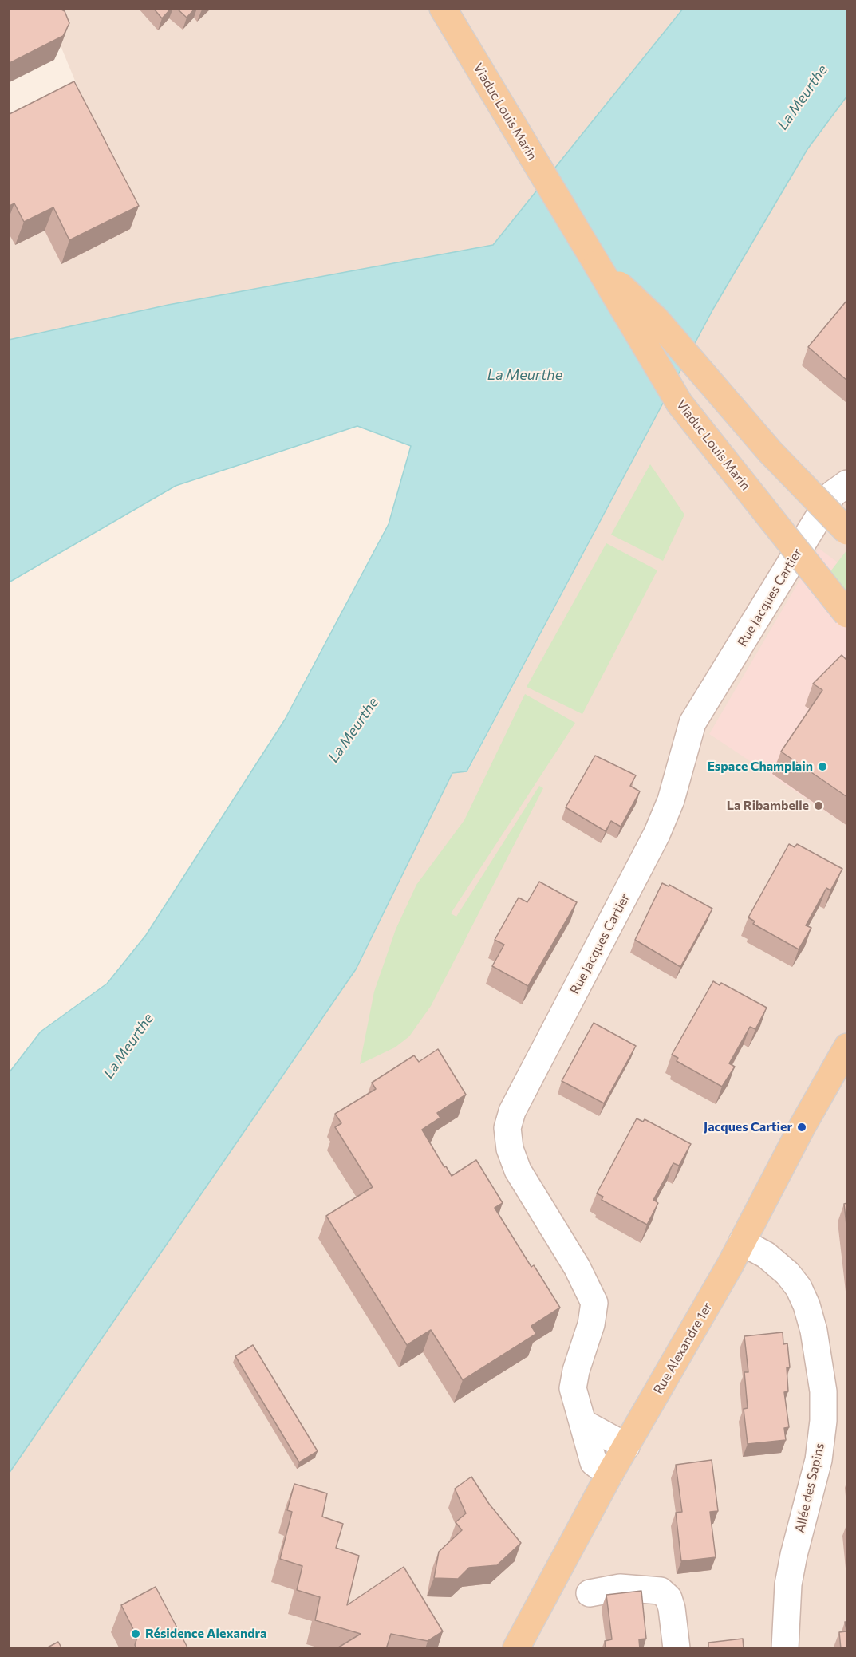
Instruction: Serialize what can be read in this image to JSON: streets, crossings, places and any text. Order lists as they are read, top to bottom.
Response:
{
  "streets": {
    "main road": ["Viaduc Louis Marin", "Rue Alexandre 1er"],
    "street": ["Rue Jacques Cartier", "Allée des Sapins"]
  },
  "crossings": [
    ["Rue Jacques Cartier", "Rue Alexandre 1er"],
    ["Rue Alexandre 1er", "Allée des Sapins"]
  ],
  "water": ["La Meurthe"],
  "places": [
    "Espace Champlain",
    "La Ribambelle",
    "Jacques Cartier",
    "Résidence Alexandra"
  ]
}
